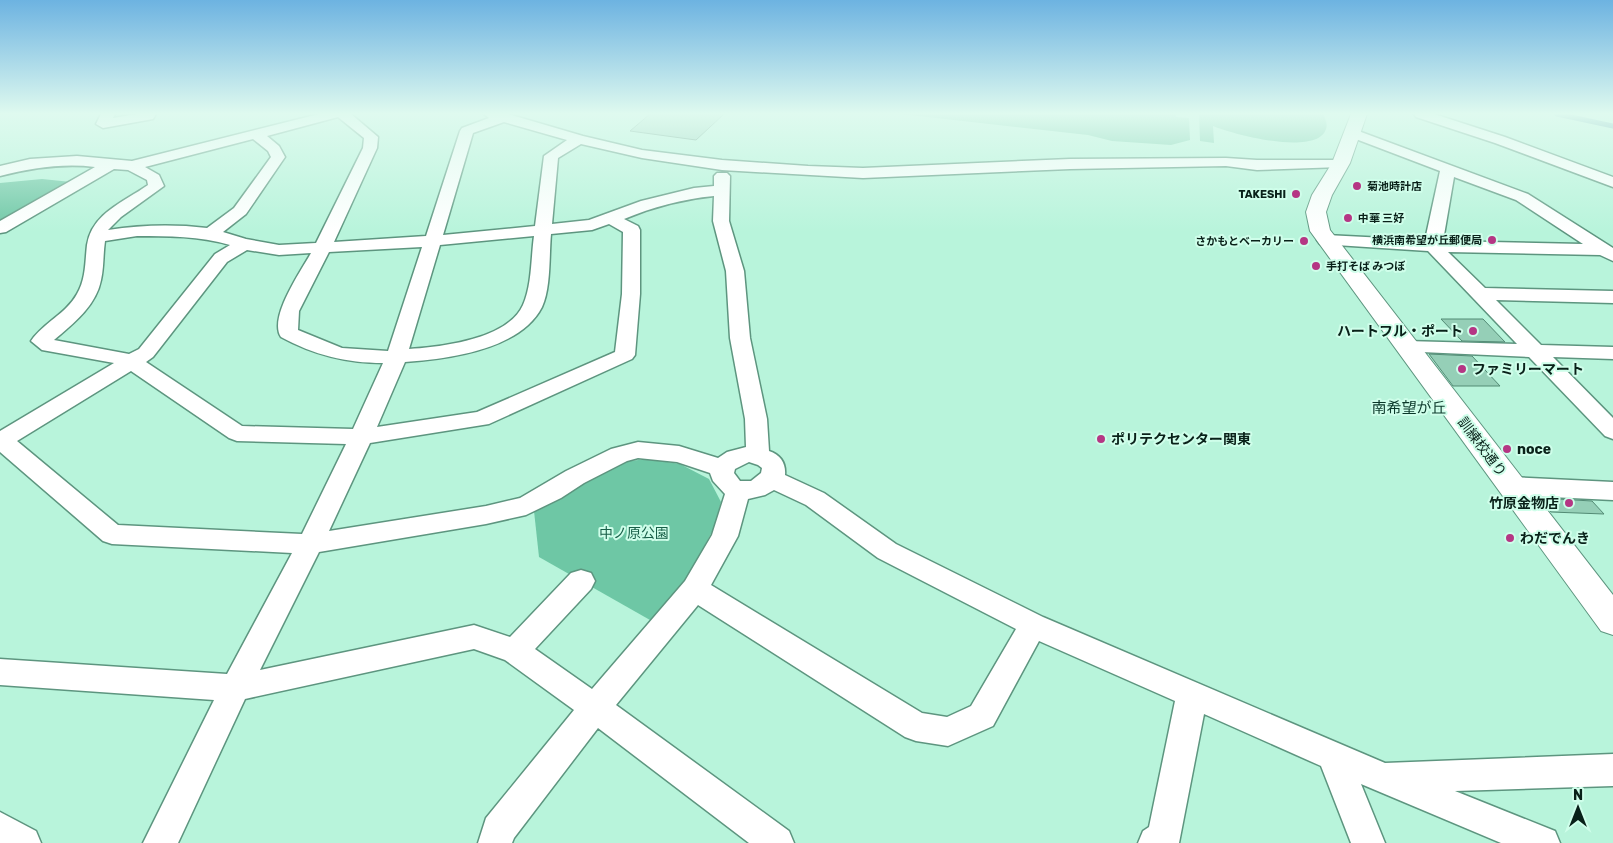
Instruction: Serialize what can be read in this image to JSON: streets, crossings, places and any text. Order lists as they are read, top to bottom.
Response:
{
  "streets": {
    "street": ["訓練校通り"]
  },
  "districts": ["南希望が丘"],
  "parks": ["中ノ原公園"],
  "places": [
    "菊池時計店",
    "TAKESHI",
    "中華 三好",
    "横浜南希望が丘郵便局",
    "さかもとベーカリー",
    "手打そば みつぼ",
    "ハートフル・ポート",
    "ファミリーマート",
    "ポリテクセンター関東",
    "noce",
    "竹原金物店",
    "わだでんき"
  ],
  "north": "top"
}
